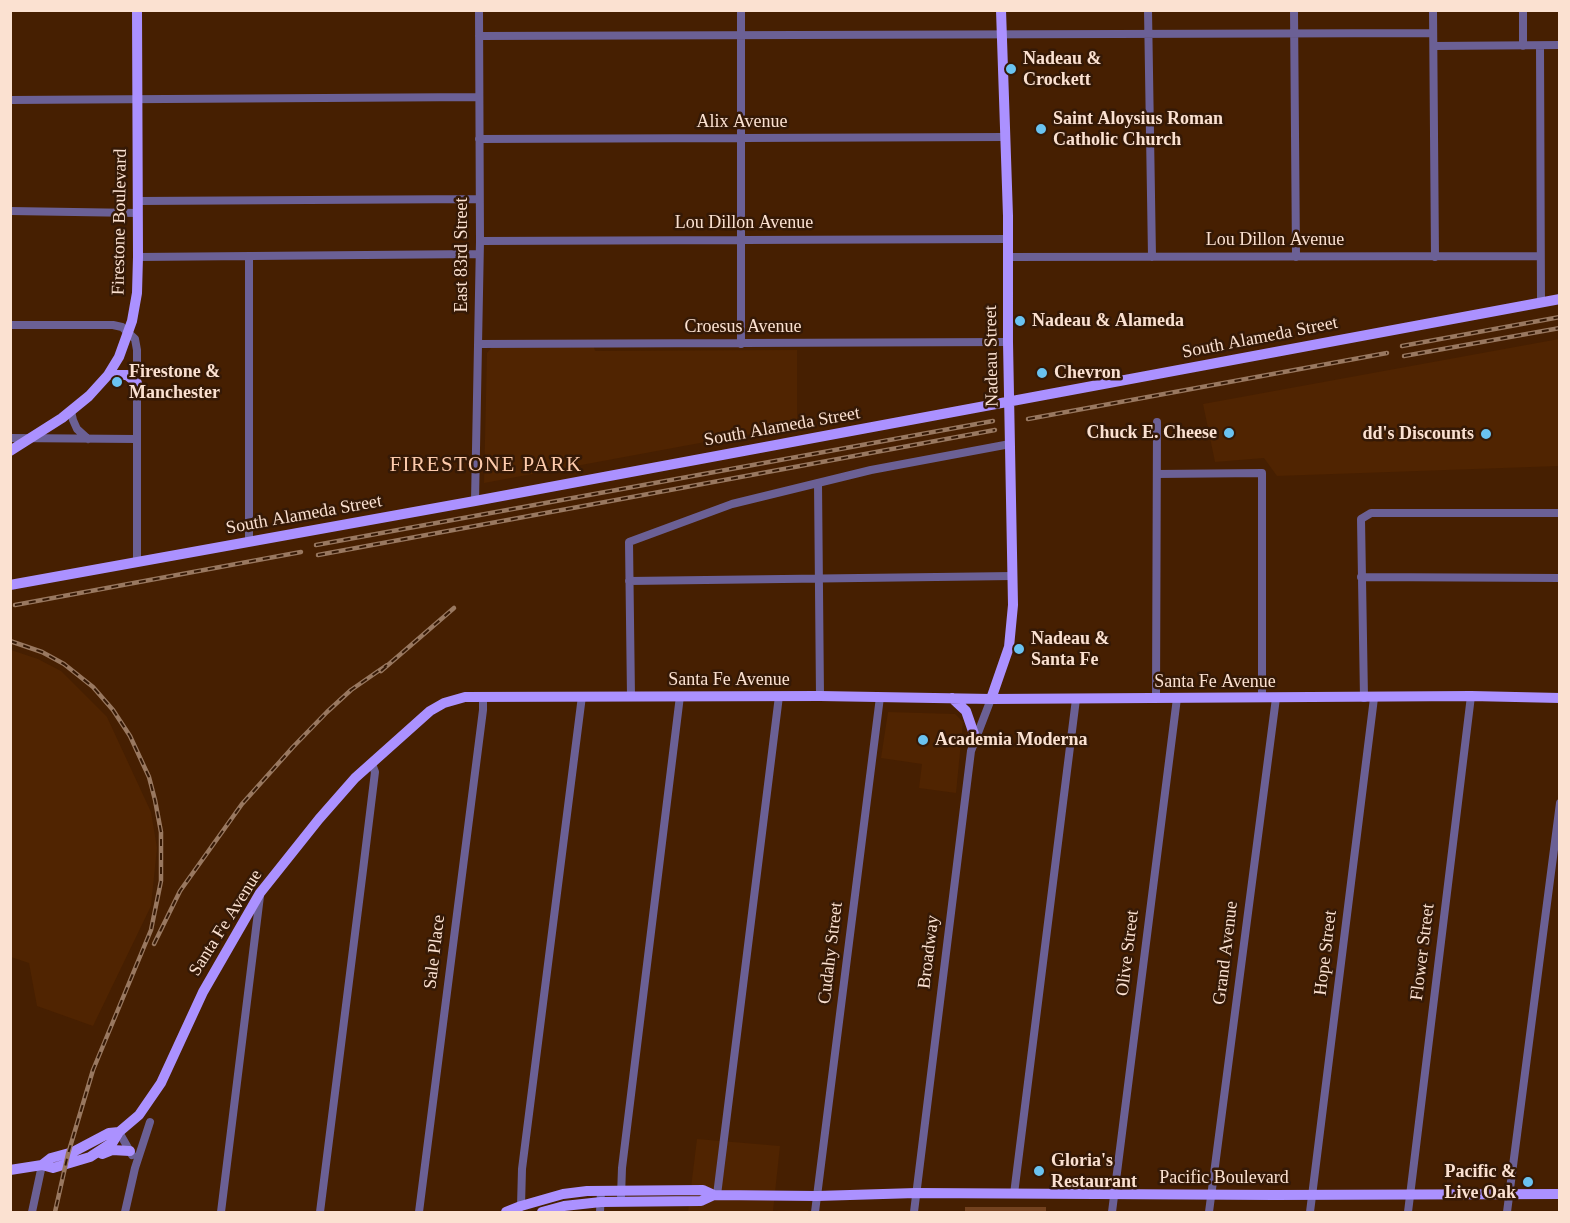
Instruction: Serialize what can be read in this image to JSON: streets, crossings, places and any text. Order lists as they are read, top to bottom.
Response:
{
  "streets": {
    "main road": [
      "Firestone Boulevard",
      "South Alameda Street",
      "Nadeau Street",
      "Santa Fe Avenue",
      "Pacific Boulevard"
    ],
    "street": [
      "Alix Avenue",
      "Lou Dillon Avenue",
      "East 83rd Street",
      "Croesus Avenue",
      "Sale Place",
      "Broadway",
      "Flower Street",
      "Cudahy Street",
      "Olive Street",
      "Grand Avenue",
      "Hope Street"
    ]
  },
  "crossings": [
    ["Alix Avenue", "East 83rd Street"],
    ["Alix Avenue", "Nadeau Street"],
    ["Lou Dillon Avenue", "East 83rd Street"],
    ["Lou Dillon Avenue", "Nadeau Street"],
    ["East 83rd Street", "Croesus Avenue"],
    ["East 83rd Street", "South Alameda Street"],
    ["Croesus Avenue", "Nadeau Street"],
    ["South Alameda Street", "Nadeau Street"],
    ["Nadeau Street", "Santa Fe Avenue"],
    ["Nadeau Street", "Broadway"],
    ["Santa Fe Avenue", "Sale Place"],
    ["Santa Fe Avenue", "Broadway"],
    ["Santa Fe Avenue", "Flower Street"],
    ["Santa Fe Avenue", "Cudahy Street"],
    ["Santa Fe Avenue", "Olive Street"],
    ["Santa Fe Avenue", "Grand Avenue"],
    ["Santa Fe Avenue", "Hope Street"],
    ["Broadway", "Pacific Boulevard"],
    ["Flower Street", "Pacific Boulevard"],
    ["Cudahy Street", "Pacific Boulevard"],
    ["Olive Street", "Pacific Boulevard"],
    ["Grand Avenue", "Pacific Boulevard"],
    ["Hope Street", "Pacific Boulevard"]
  ],
  "districts": ["FIRESTONE PARK"],
  "places": [
    "Nadeau & Crockett",
    "Saint Aloysius Roman Catholic Church",
    "Nadeau & Alameda",
    "Chevron",
    "Firestone & Manchester",
    "Chuck E. Cheese",
    "dd's Discounts",
    "Nadeau & Santa Fe",
    "Academia Moderna",
    "Gloria's Restaurant",
    "Pacific & Live Oak"
  ]
}
